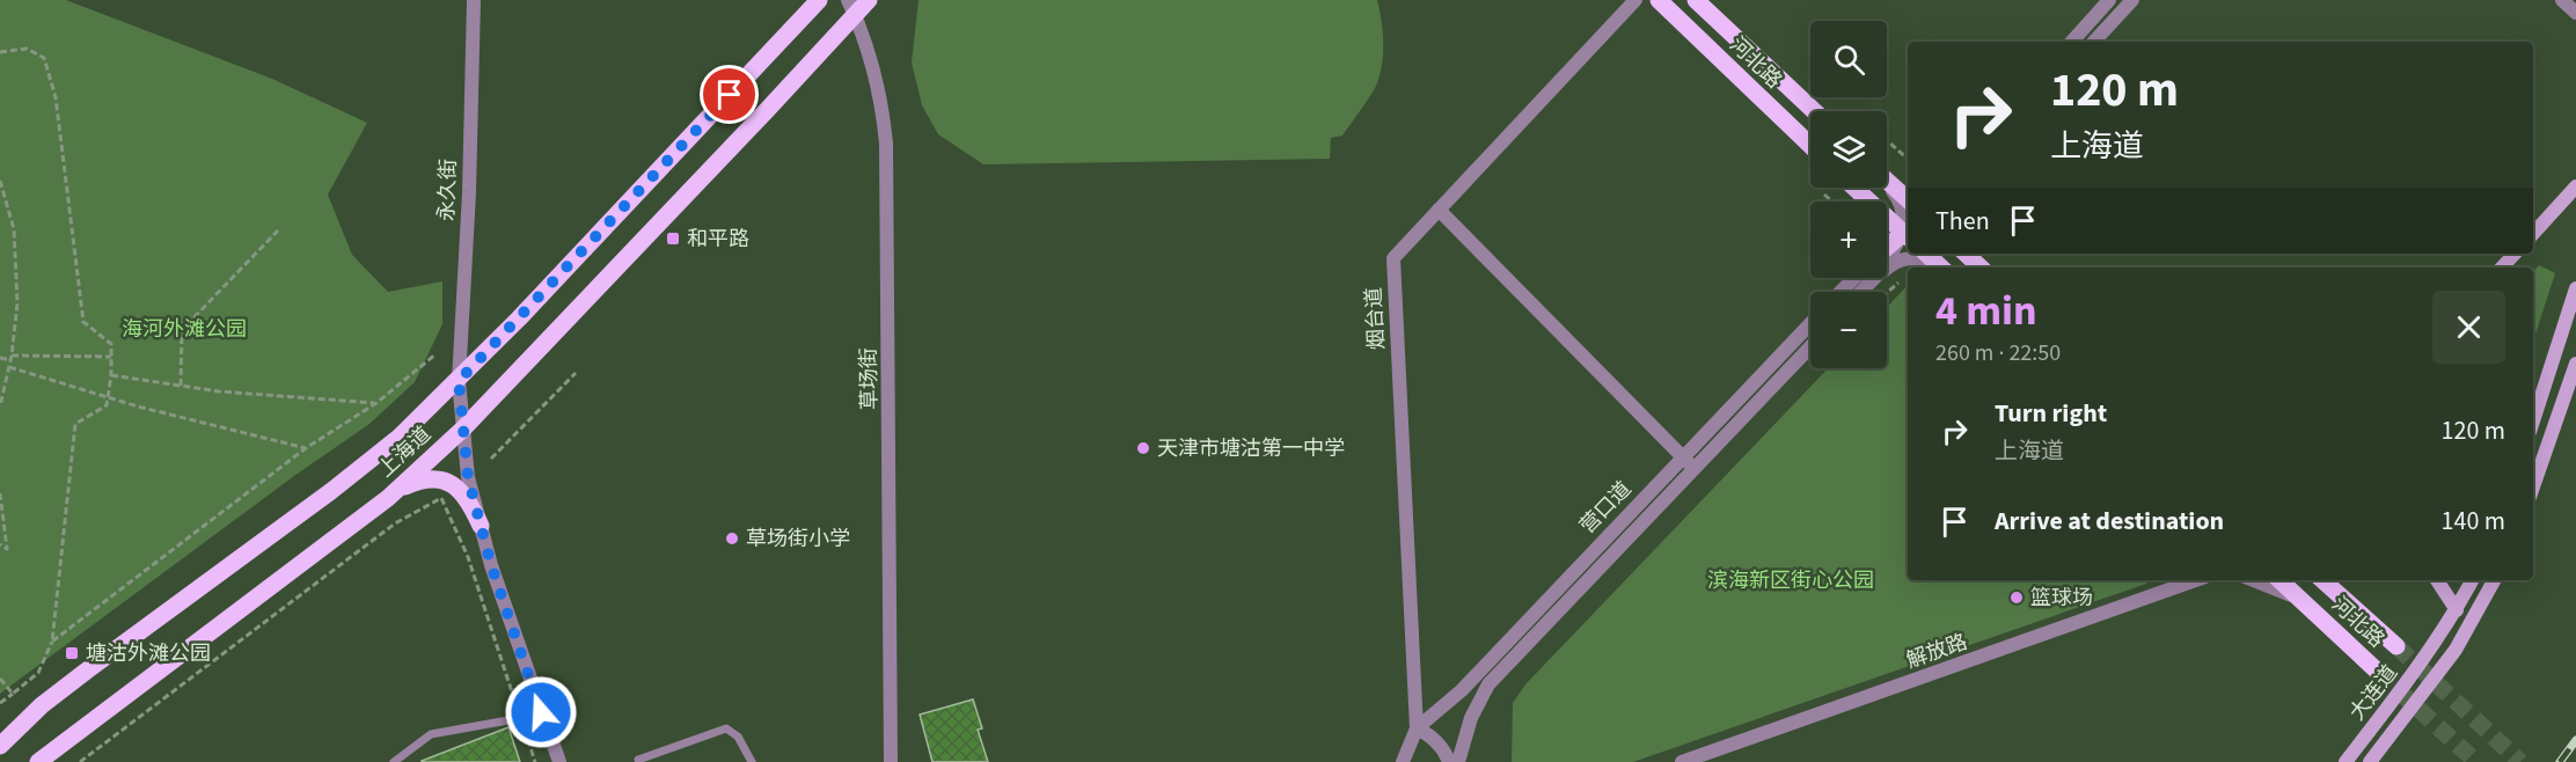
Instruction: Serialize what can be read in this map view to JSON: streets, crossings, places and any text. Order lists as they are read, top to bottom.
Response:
{
  "streets": {
    "main road": ["河北路", "上海道", "大连道"],
    "street": [
      "永久街",
      "烟台道",
      "草场街",
      "营口道",
      "解放路"
    ]
  },
  "crossings": [
    ["永久街", "上海道"],
    ["烟台道", "营口道"],
    ["草场街", "上海道"]
  ],
  "parks": ["海河外滩公园", "滨海新区街心公园"],
  "places": {
    "transit": ["和平路", "塘沽外滩公园"],
    "other": ["天津市塘沽第一中学", "草场街小学", "篮球场"]
  },
  "page": {
    "map_buttons": ["+", "−"],
    "turn": ["120 m", "上海道"],
    "then": "Then",
    "heading": ["4 min", "260 m · 22:50"],
    "list": [
      {
        "name": "Turn right",
        "note": "上海道",
        "value": "120 m"
      },
      {
        "name": "Arrive at destination",
        "value": "140 m"
      }
    ]
  }
}
